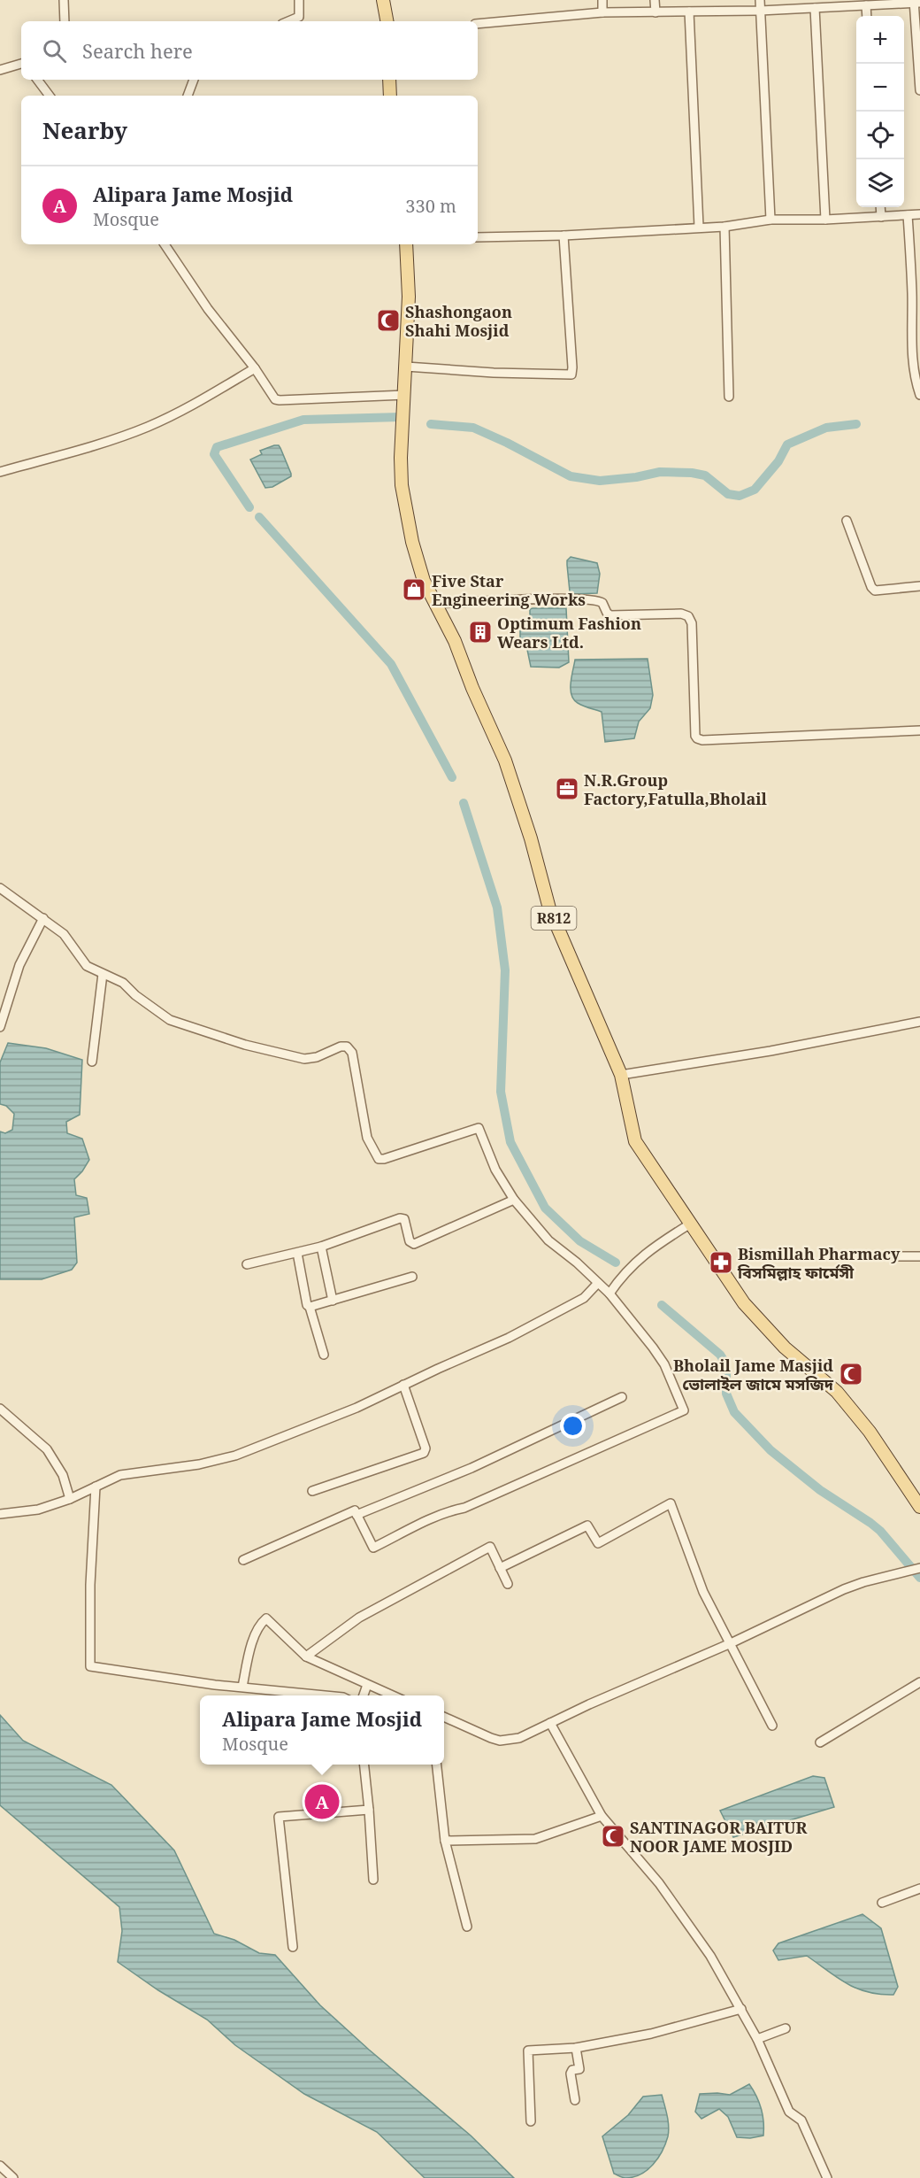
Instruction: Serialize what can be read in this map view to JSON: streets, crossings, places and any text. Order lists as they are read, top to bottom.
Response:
{
  "streets": {
    "main road": ["R812"]
  },
  "places": {
    "mosque": ["Shashongaon Shahi Mosjid", "Bholail Jame Masjid ভোলাইল জামে মসজিদ", "SANTINAGOR BAITUR NOOR JAME MOSJID"],
    "shop": ["Five Star Engineering Works"],
    "building": ["Optimum Fashion Wears Ltd."],
    "office": ["N.R.Group Factory,Fatulla,Bholail"],
    "pharmacy": ["Bismillah Pharmacy বিসমিল্লাহ ফার্মেসী"]
  },
  "page": {
    "map_buttons": ["+", "−"],
    "search": "Search here",
    "heading": "Nearby",
    "list": [
      {
        "mark": "A",
        "name": "Alipara Jame Mosjid",
        "note": "Mosque",
        "value": "330 m"
      }
    ],
    "popup": ["Alipara Jame Mosjid", "Mosque"],
    "pins": "A"
  }
}
